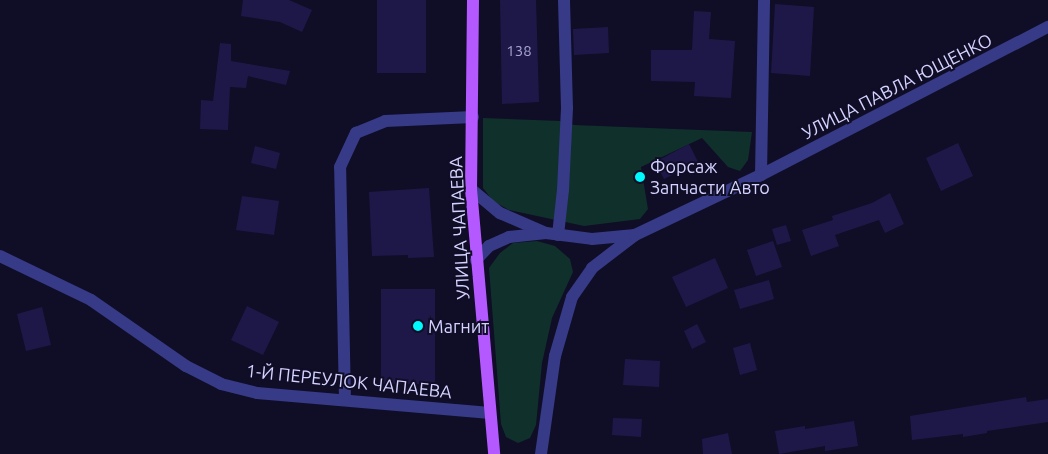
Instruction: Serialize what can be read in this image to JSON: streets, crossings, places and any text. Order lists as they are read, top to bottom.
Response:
{
  "streets": {
    "main road": ["УЛИЦА ЧАПАЕВА"],
    "street": ["УЛИЦА ПАВЛА ЮЩЕНКО", "1-Й ПЕРЕУЛОК ЧАПАЕВА"]
  },
  "crossings": [
    ["УЛИЦА ЧАПАЕВА", "1-Й ПЕРЕУЛОК ЧАПАЕВА"]
  ],
  "places": ["Форсаж Запчасти Авто", "Магнит"],
  "house_numbers": ["138"]
}
